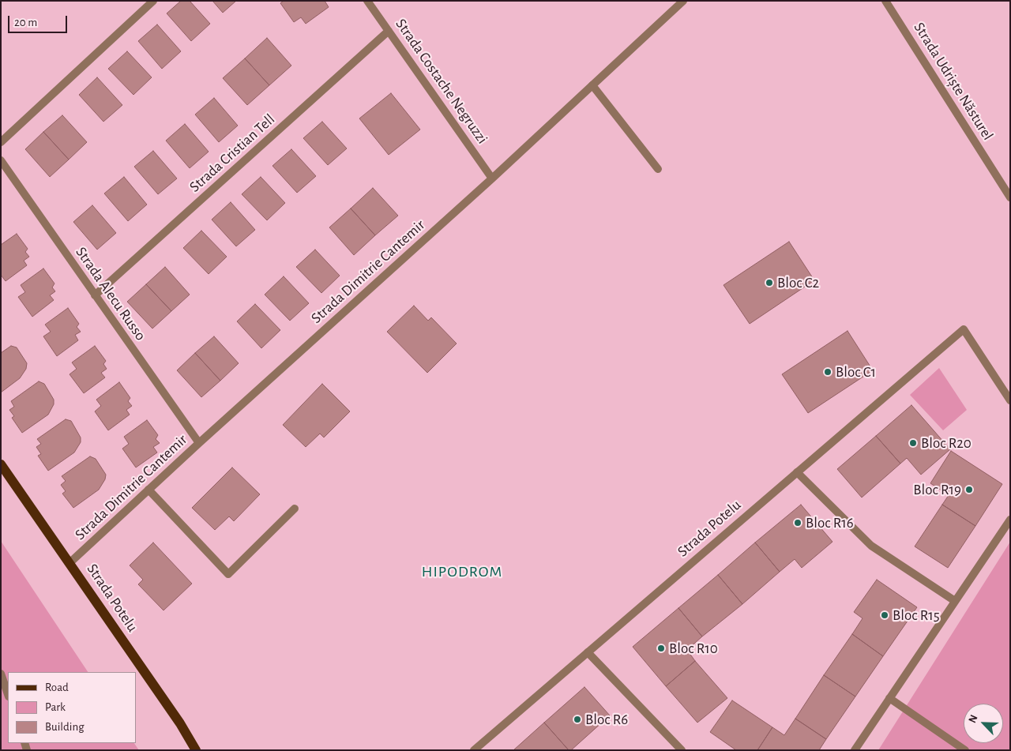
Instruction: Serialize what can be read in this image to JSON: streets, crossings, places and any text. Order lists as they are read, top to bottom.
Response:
{
  "streets": {
    "main road": ["Strada Potelu"],
    "street": [
      "Strada Costache Negruzzi",
      "Strada Udriște Năsturel",
      "Strada Cristian Tell",
      "Strada Dimitrie Cantemir",
      "Strada Alecu Russo"
    ]
  },
  "crossings": [
    ["Strada Costache Negruzzi", "Strada Cristian Tell"],
    ["Strada Costache Negruzzi", "Strada Dimitrie Cantemir"],
    ["Strada Cristian Tell", "Strada Alecu Russo"],
    ["Strada Dimitrie Cantemir", "Strada Alecu Russo"],
    ["Strada Dimitrie Cantemir", "Strada Potelu"]
  ],
  "districts": ["HIPODROM"],
  "places": [
    "Bloc C2",
    "Bloc C1",
    "Bloc R20",
    "Bloc R19",
    "Bloc R16",
    "Bloc R15",
    "Bloc R10",
    "Bloc R6"
  ],
  "legend": ["Road", "Park", "Building"],
  "scale_bar": "20 m",
  "north": "top left"
}
